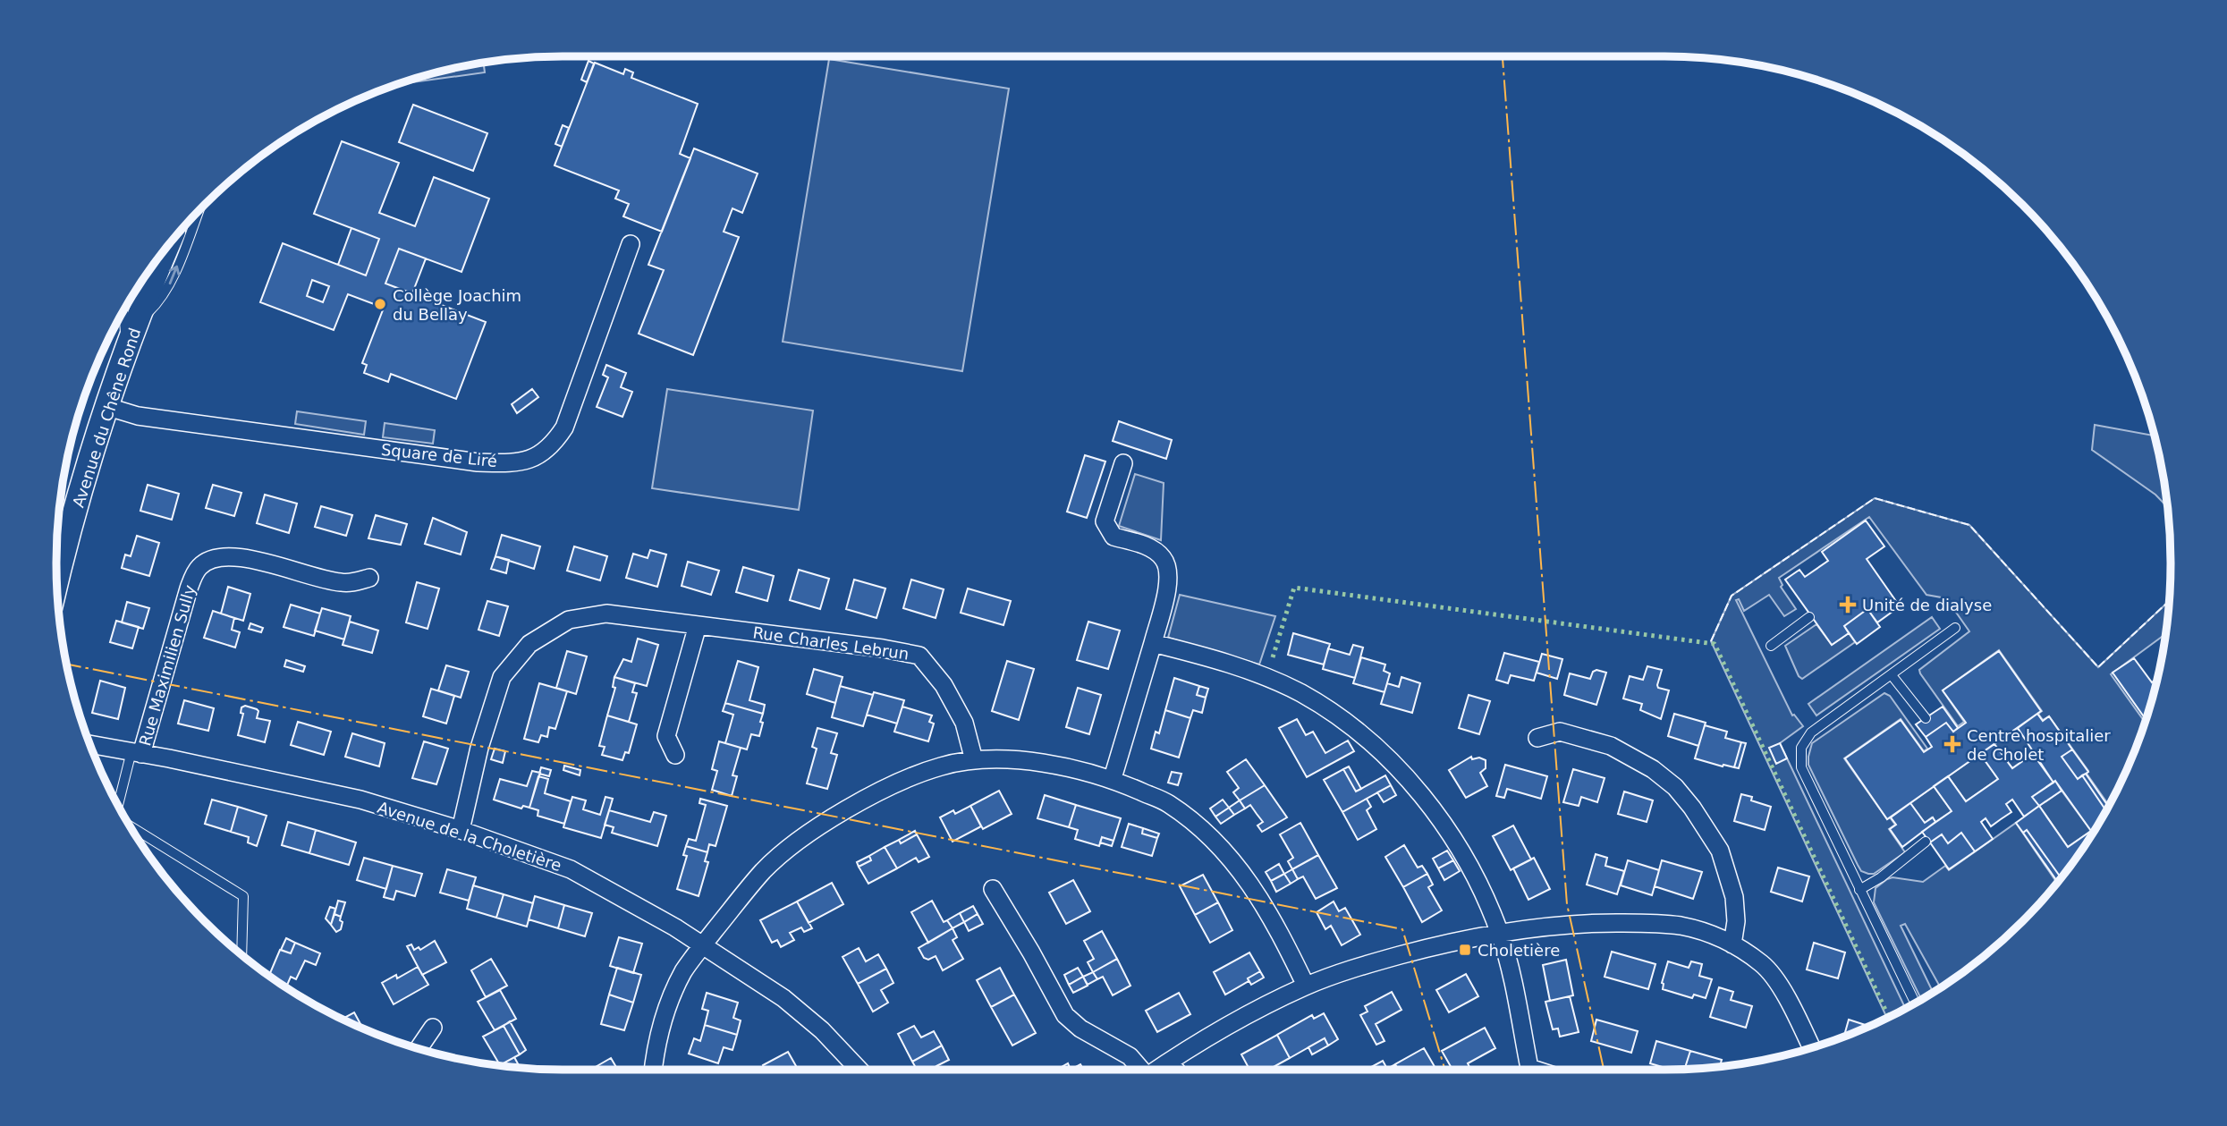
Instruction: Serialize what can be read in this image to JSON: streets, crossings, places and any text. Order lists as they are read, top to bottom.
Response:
{
  "streets": {
    "main road": ["Avenue du Chêne Rond"],
    "street": [
      "Square de Liré",
      "Rue Charles Lebrun",
      "Rue Maximilien Sully",
      "Avenue de la Choletière"
    ]
  },
  "crossings": [
    ["Avenue du Chêne Rond", "Square de Liré"],
    ["Rue Charles Lebrun", "Avenue de la Choletière"],
    ["Rue Maximilien Sully", "Avenue de la Choletière"]
  ],
  "places": {
    "other": ["Collège Joachim du Bellay"],
    "health": ["Unité de dialyse", "Centre hospitalier de Cholet"],
    "transit": ["Choletière"]
  }
}
